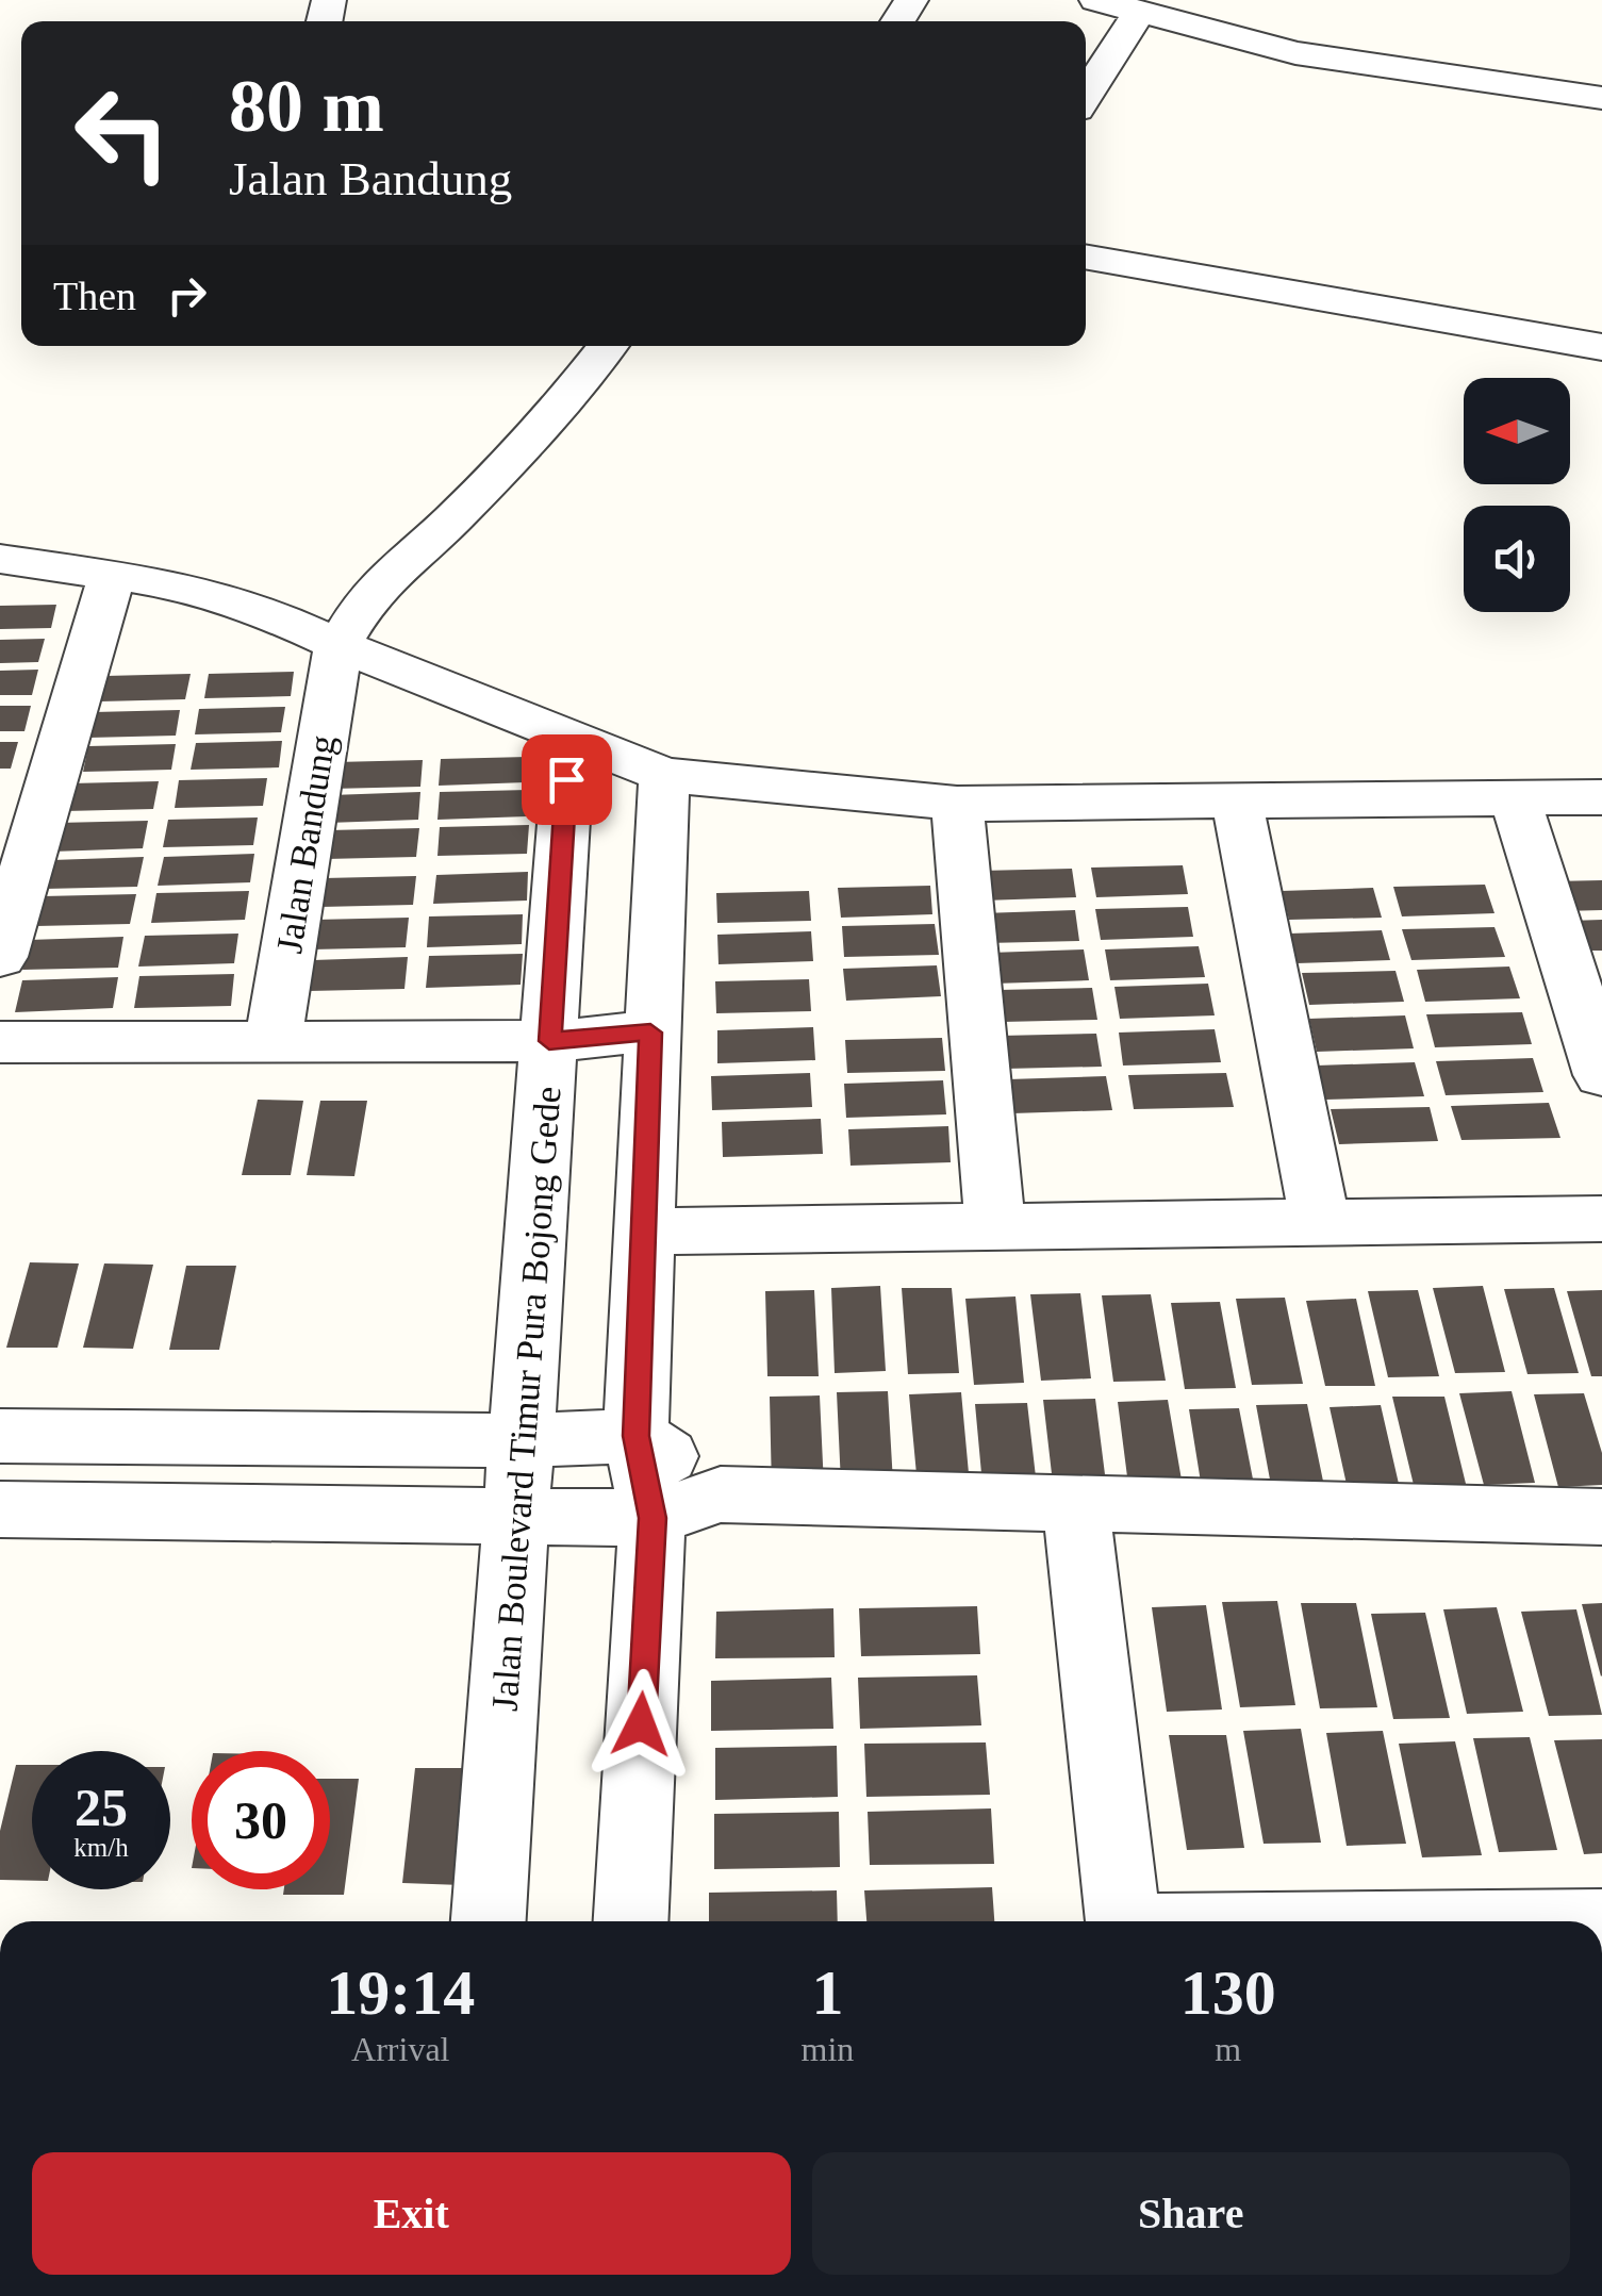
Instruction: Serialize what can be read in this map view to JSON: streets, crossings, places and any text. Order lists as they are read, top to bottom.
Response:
{
  "streets": {
    "street": ["Jalan Bandung", "Jalan Boulevard Timur Pura Bojong Gede"]
  },
  "north": "left",
  "page": {
    "turn": ["80 m", "Jalan Bandung"],
    "then": "Then",
    "speed": "25 km/h",
    "limit": "30",
    "eta": [
      "19:14",
      "Arrival",
      "1",
      "min",
      "130",
      "m"
    ],
    "buttons": ["Exit", "Share"]
  }
}
